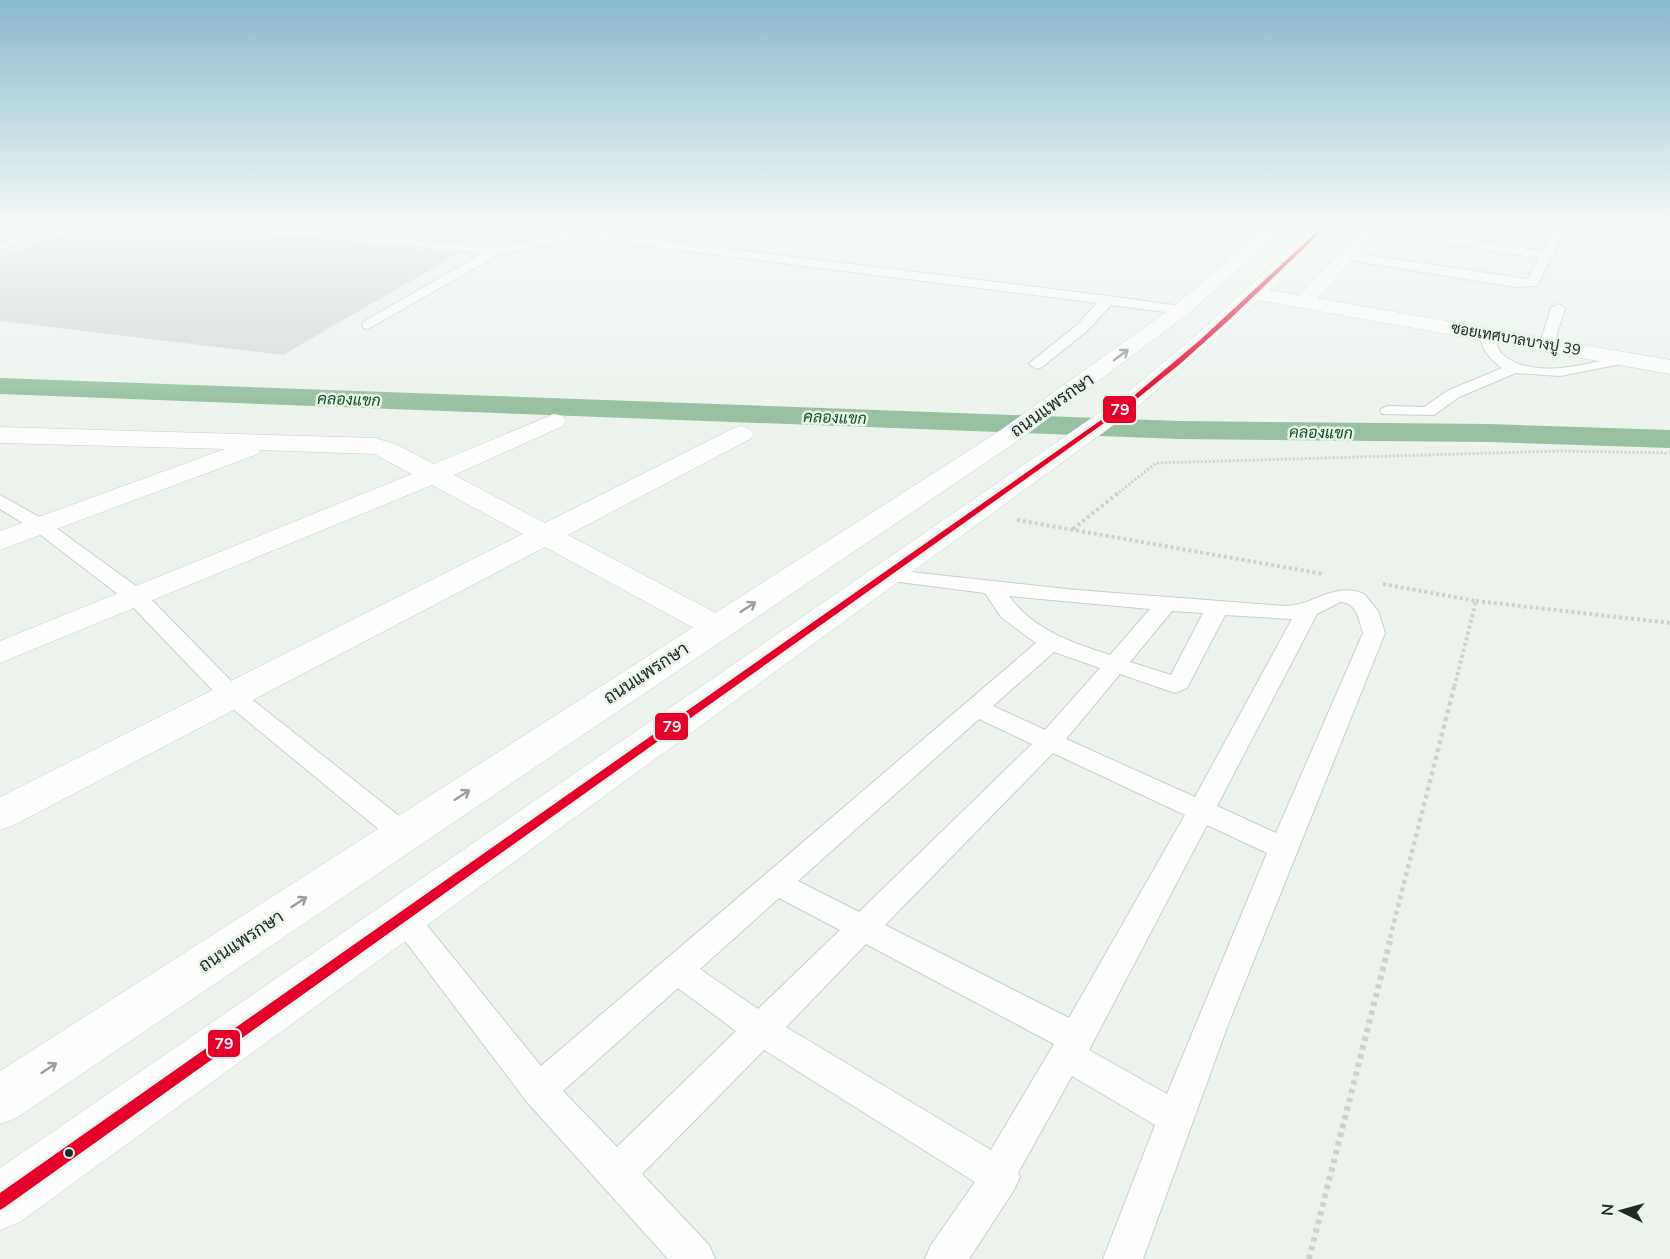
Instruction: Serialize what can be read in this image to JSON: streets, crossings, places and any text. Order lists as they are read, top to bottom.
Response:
{
  "streets": {
    "main road": ["ซอยเทศบาลบางปู 39", "ถนนแพรกษา"]
  },
  "water": ["คลองแขก"],
  "lines": ["transit line 79"],
  "north": "left"
}
